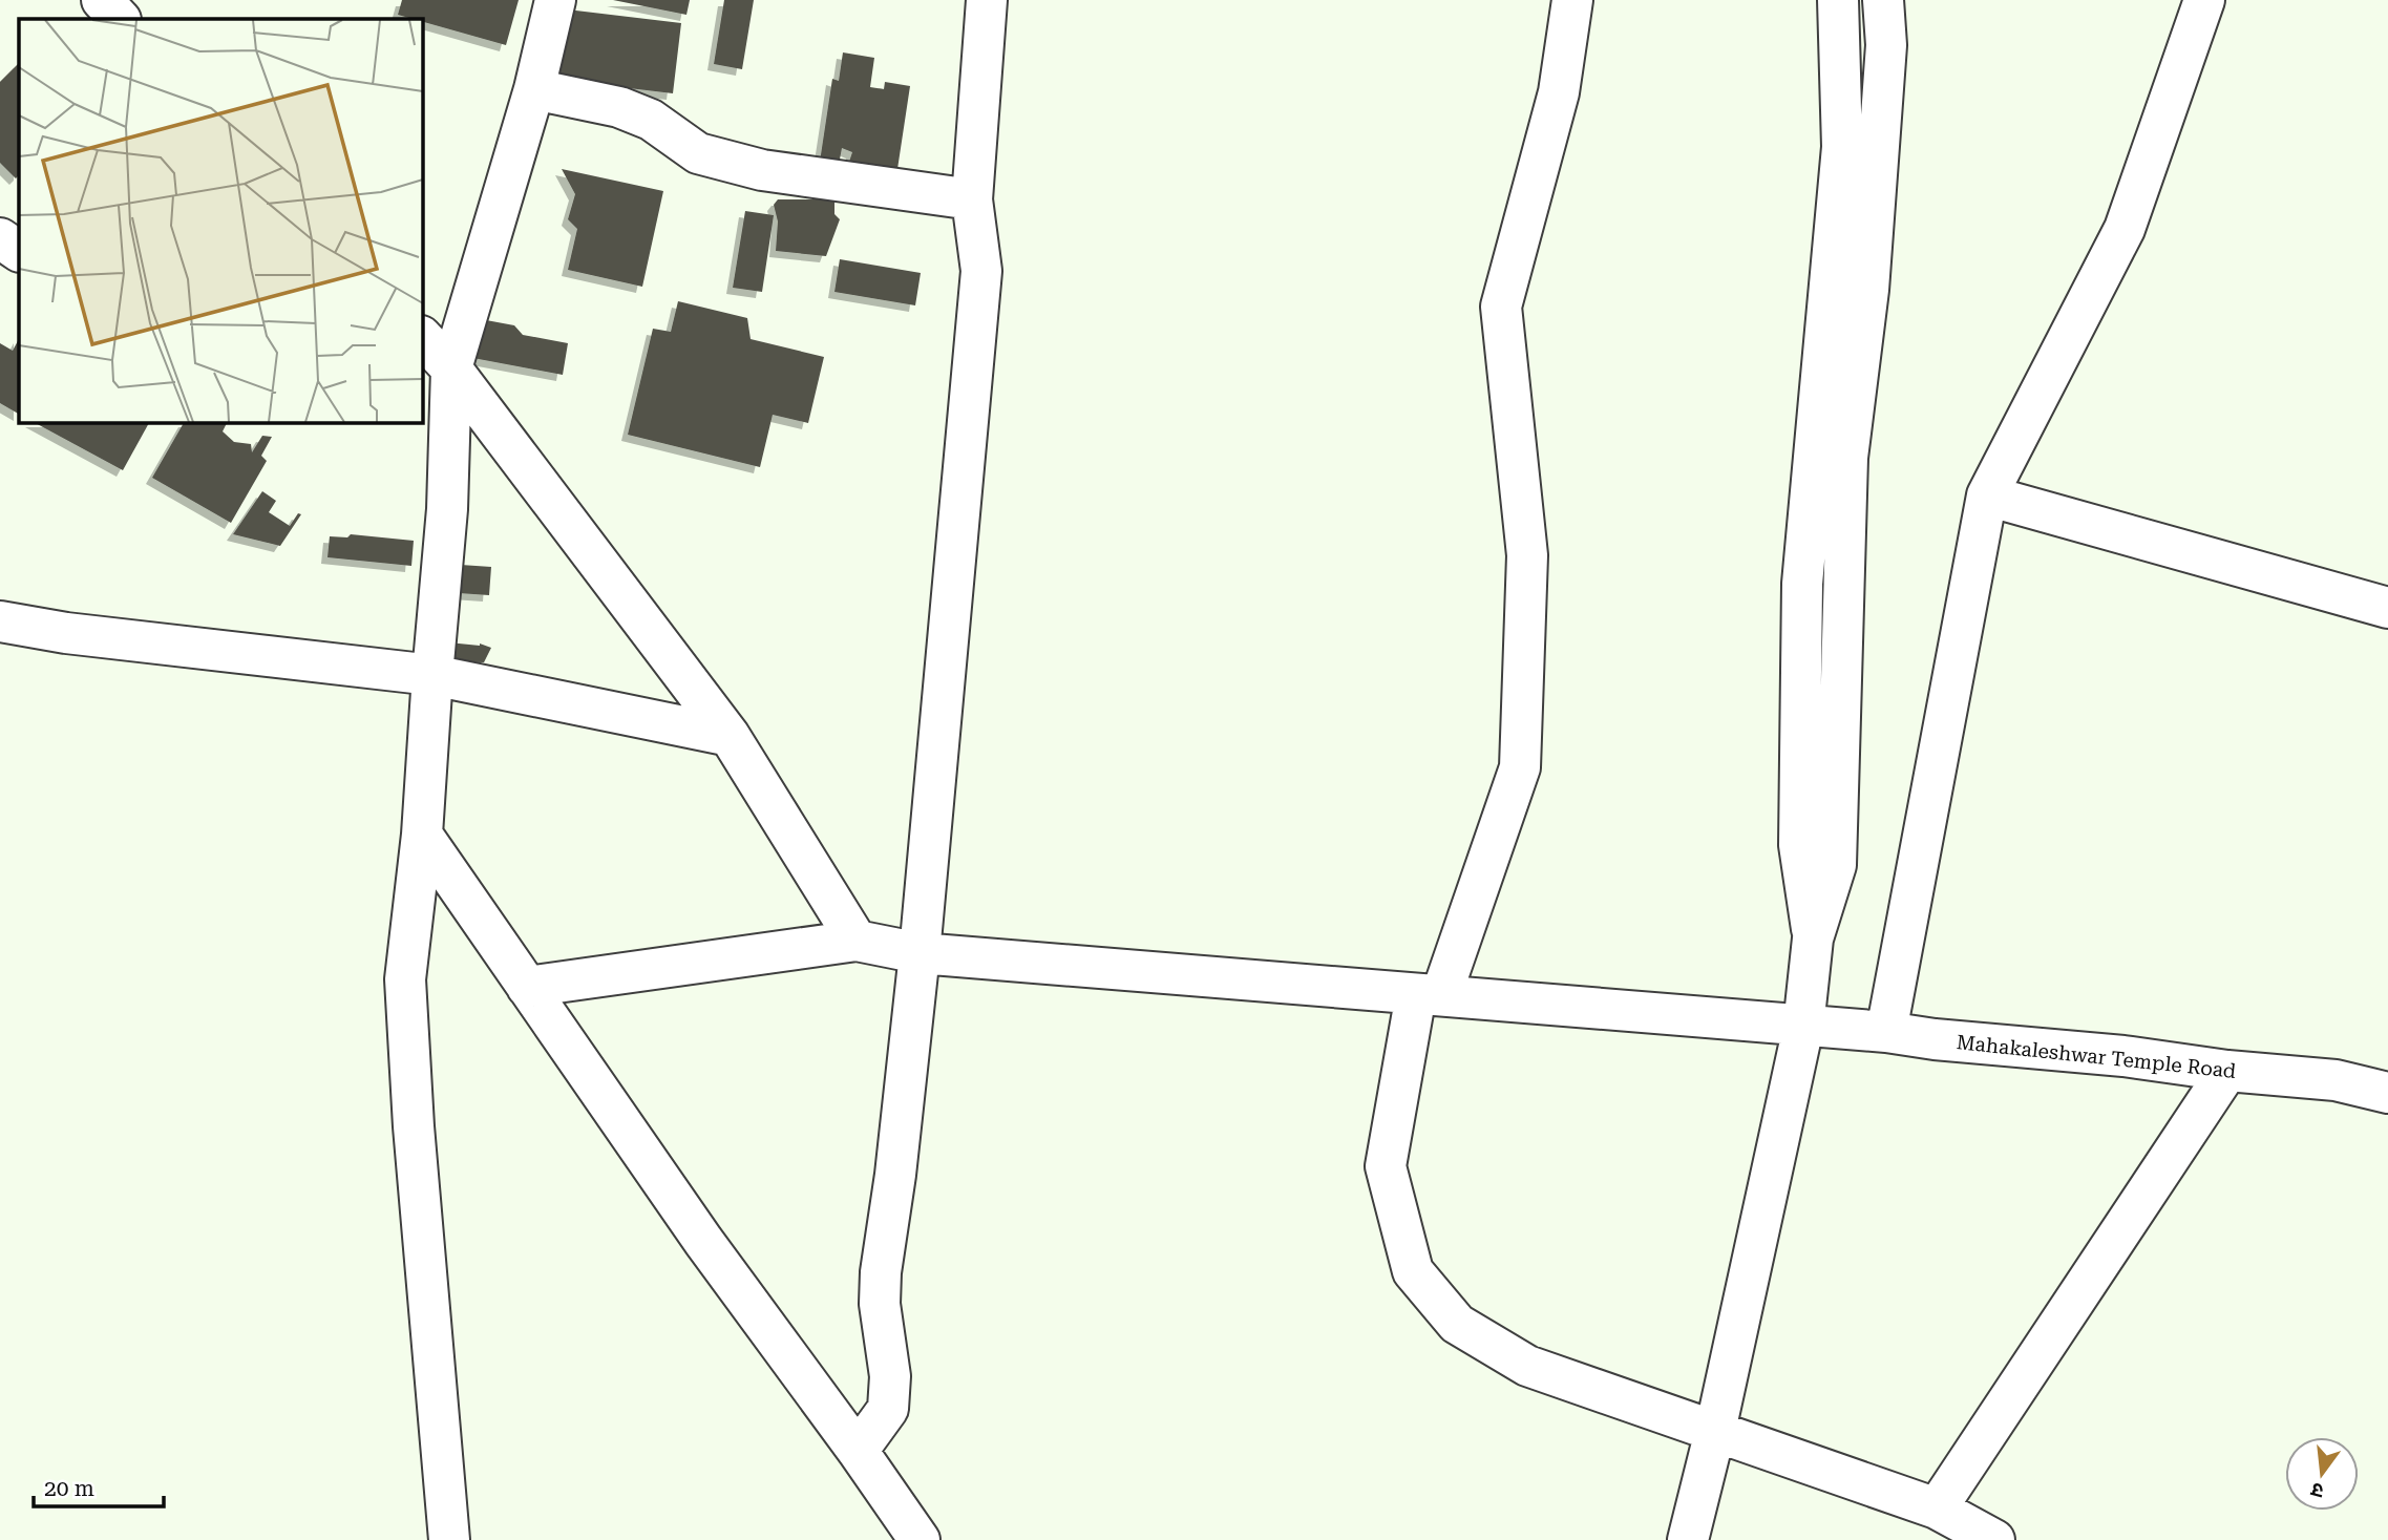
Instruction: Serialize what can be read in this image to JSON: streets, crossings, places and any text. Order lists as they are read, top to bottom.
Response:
{
  "streets": {
    "street": ["Mahakaleshwar Temple Road"]
  },
  "scale_bar": "20 m",
  "north": "bottom"
}
